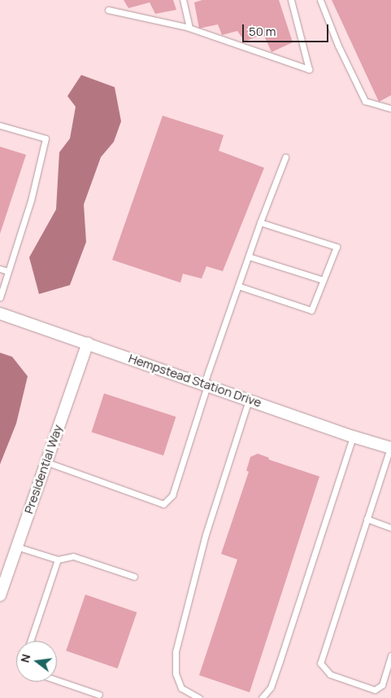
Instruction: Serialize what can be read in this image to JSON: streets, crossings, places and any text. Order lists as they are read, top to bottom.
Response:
{
  "streets": {
    "street": ["Hempstead Station Drive", "Presidential Way"]
  },
  "crossings": [
    ["Hempstead Station Drive", "Presidential Way"]
  ],
  "scale_bar": "50 m",
  "north": "left"
}
